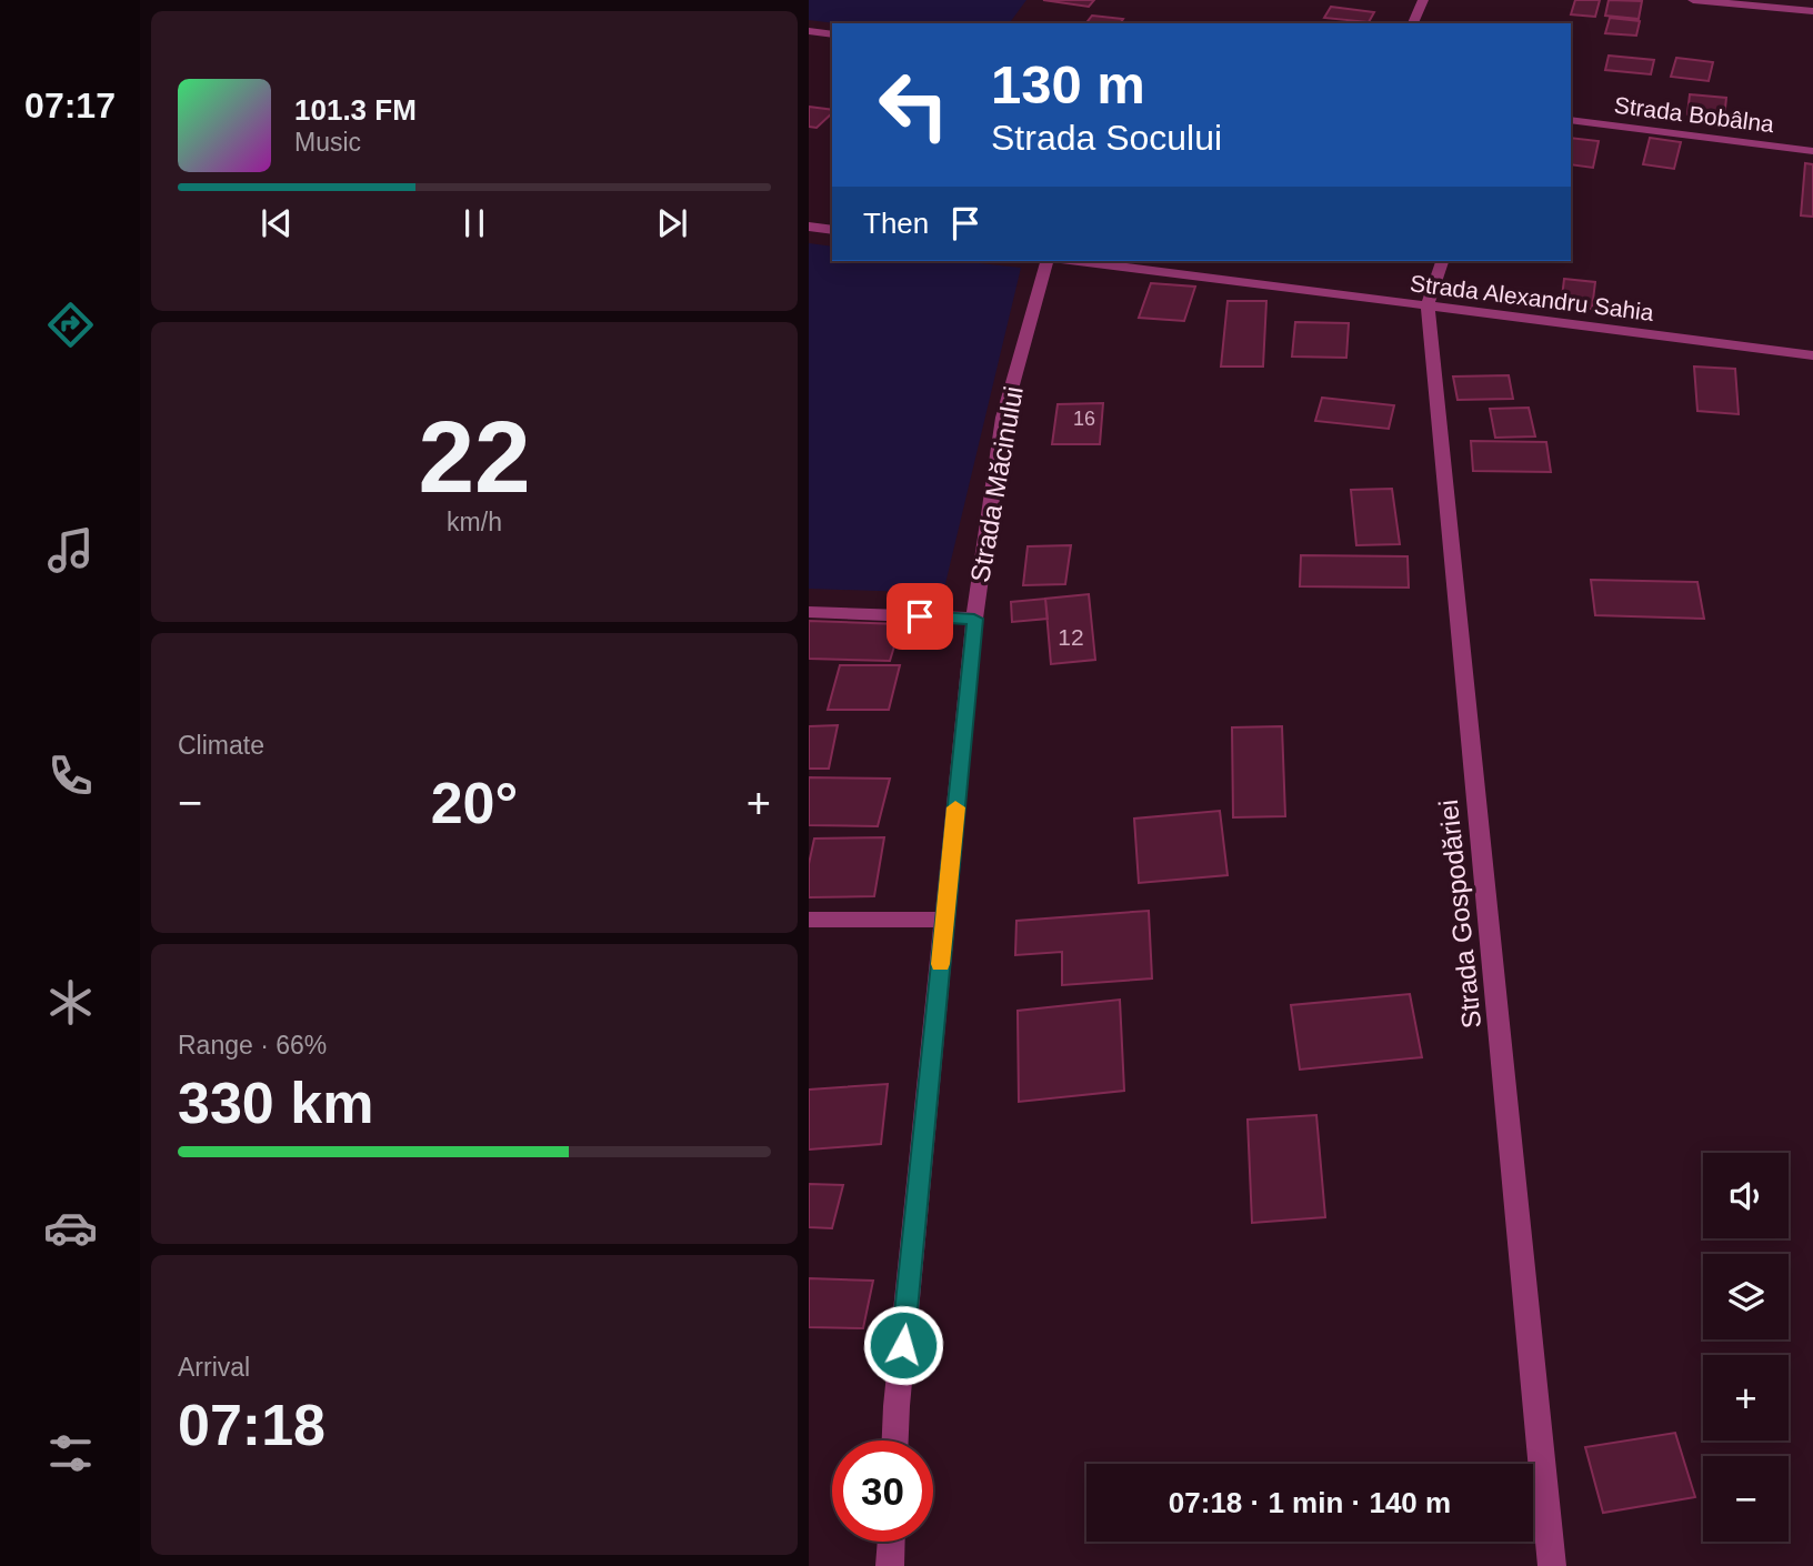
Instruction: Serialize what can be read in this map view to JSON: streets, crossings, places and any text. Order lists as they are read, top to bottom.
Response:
{
  "streets": {
    "street": [
      "Strada Bobâlna",
      "Strada Alexandru Sahia",
      "Strada Măcinului",
      "Strada Gospodăriei"
    ]
  },
  "crossings": [
    ["Strada Alexandru Sahia", "Strada Gospodăriei"]
  ],
  "house_numbers": ["16", "12"],
  "page": {
    "tabs": "07:17",
    "turn": ["130 m", "Strada Socului"],
    "song": ["101.3 FM", "Music"],
    "then": "Then",
    "tile": [
      ["22", "km/h"],
      "Climate",
      ["Range · 66%", "330 km"],
      ["Arrival", "07:18"]
    ],
    "heat": ["−", "20°", "+"],
    "map_buttons": ["+", "−"],
    "limit": "30",
    "trip": "07:18 · 1 min · 140 m"
  }
}
